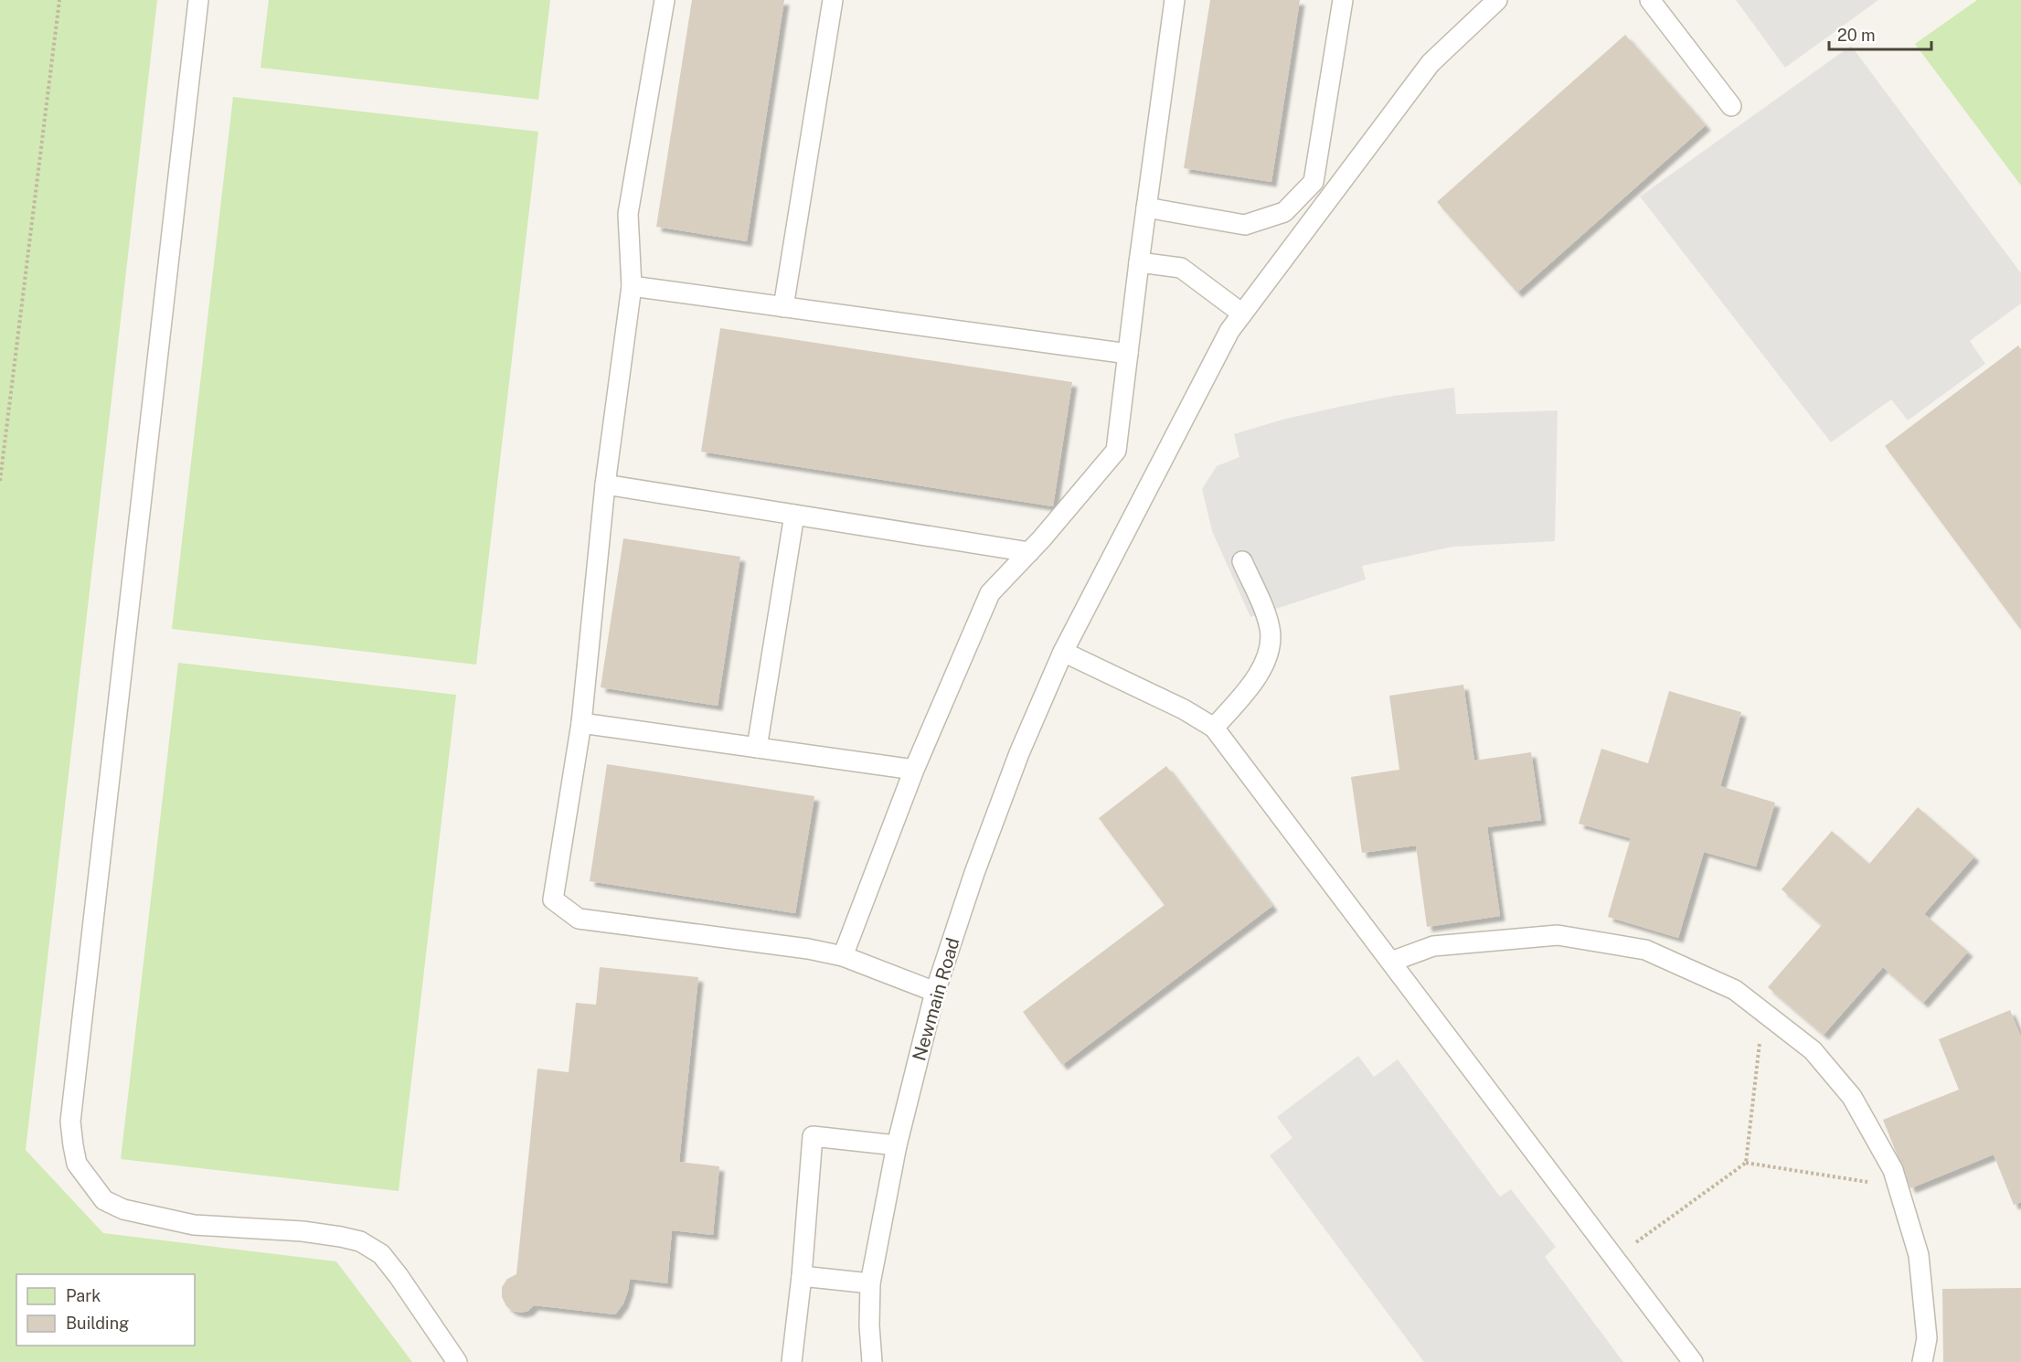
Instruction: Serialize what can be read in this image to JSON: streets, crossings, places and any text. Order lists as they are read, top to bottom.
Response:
{
  "streets": {
    "lane": ["Newmain Road"]
  },
  "legend": ["Park", "Building"],
  "scale_bar": "20 m"
}
